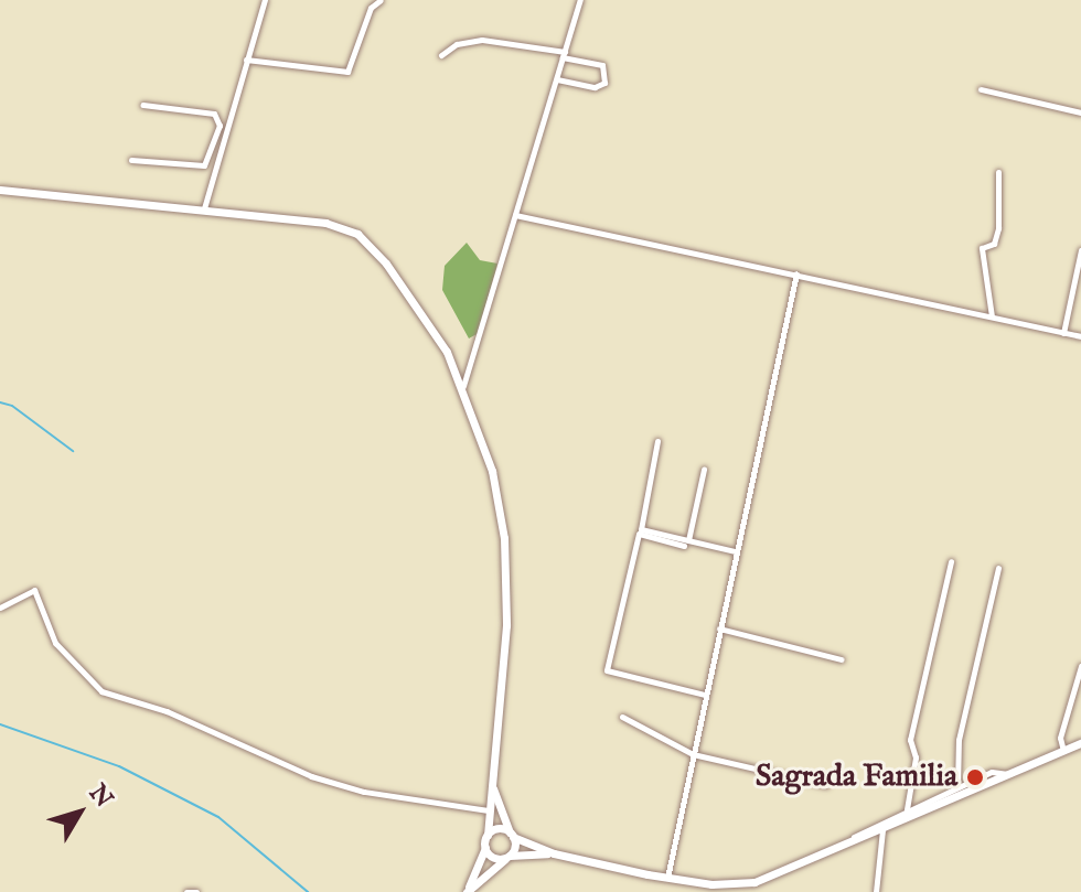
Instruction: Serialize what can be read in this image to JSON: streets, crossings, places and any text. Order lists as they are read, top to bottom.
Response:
{
  "places": ["Sagrada Familia"],
  "north": "top right"
}
